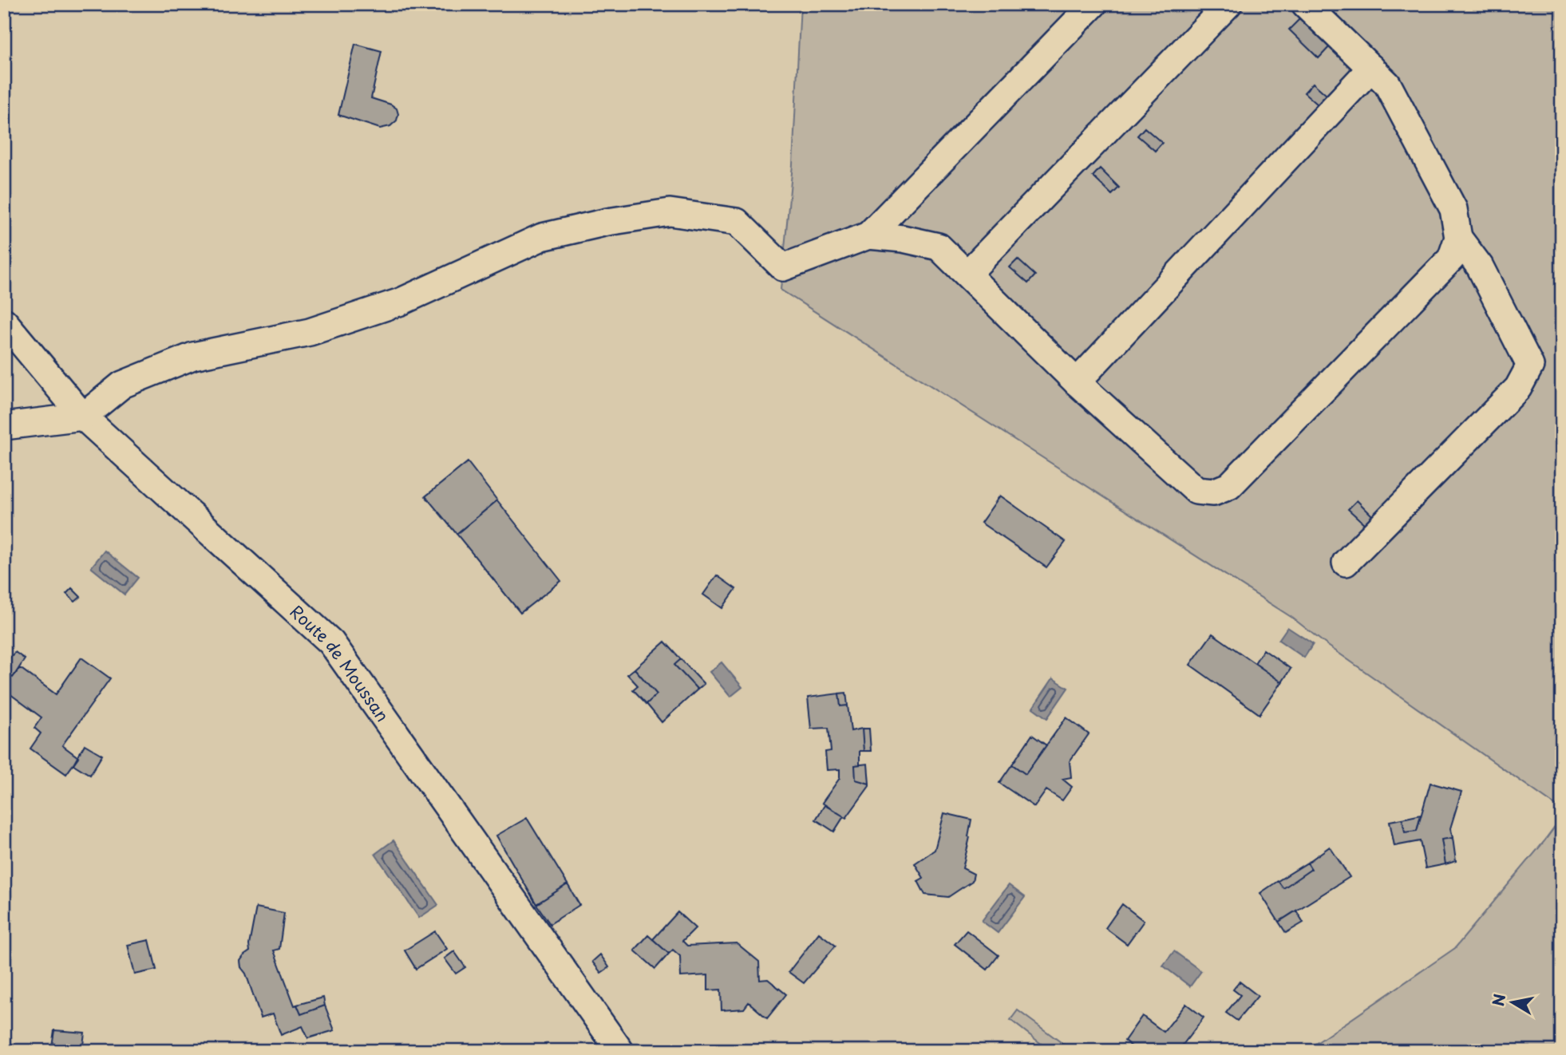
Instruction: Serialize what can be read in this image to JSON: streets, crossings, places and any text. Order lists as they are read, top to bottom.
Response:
{
  "streets": {
    "street": ["Route de Moussan"]
  },
  "north": "left"
}
